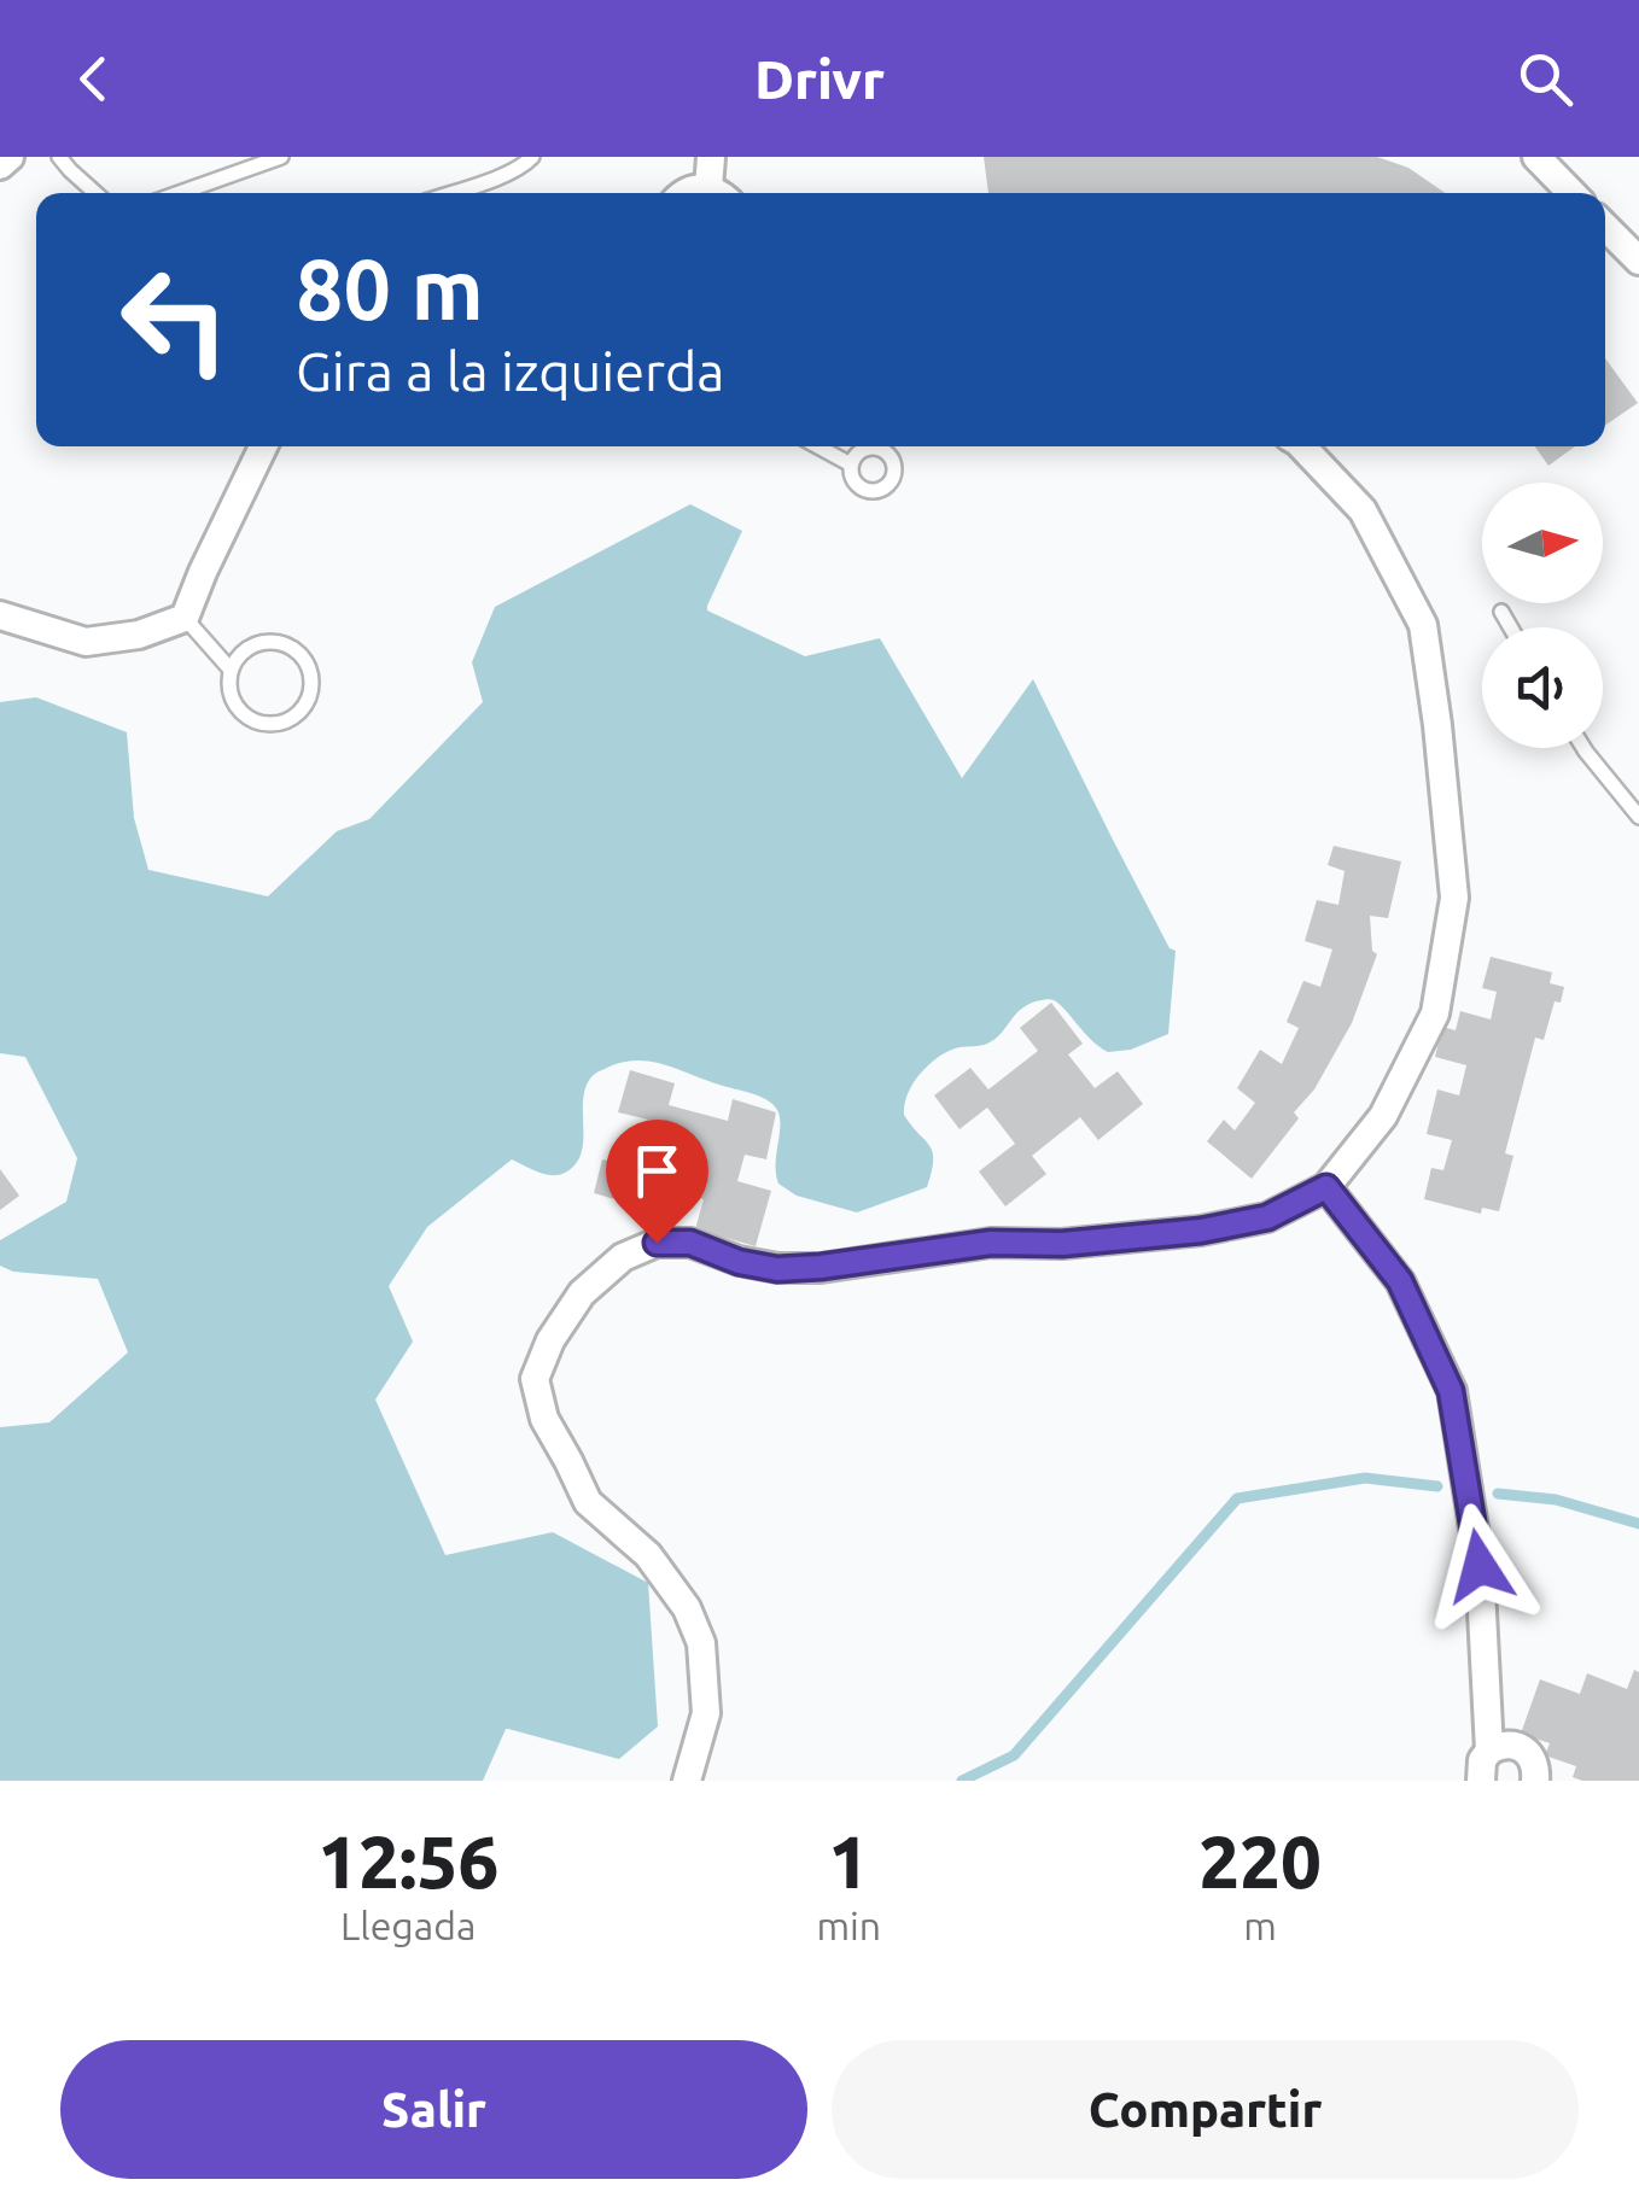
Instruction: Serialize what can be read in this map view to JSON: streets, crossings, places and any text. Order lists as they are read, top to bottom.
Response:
{
  "north": "right",
  "page": {
    "header": "Drivr",
    "turn": ["80 m", "Gira a la izquierda"],
    "eta": [
      "12:56",
      "Llegada",
      "1",
      "min",
      "220",
      "m"
    ],
    "buttons": ["Salir", "Compartir"]
  }
}
